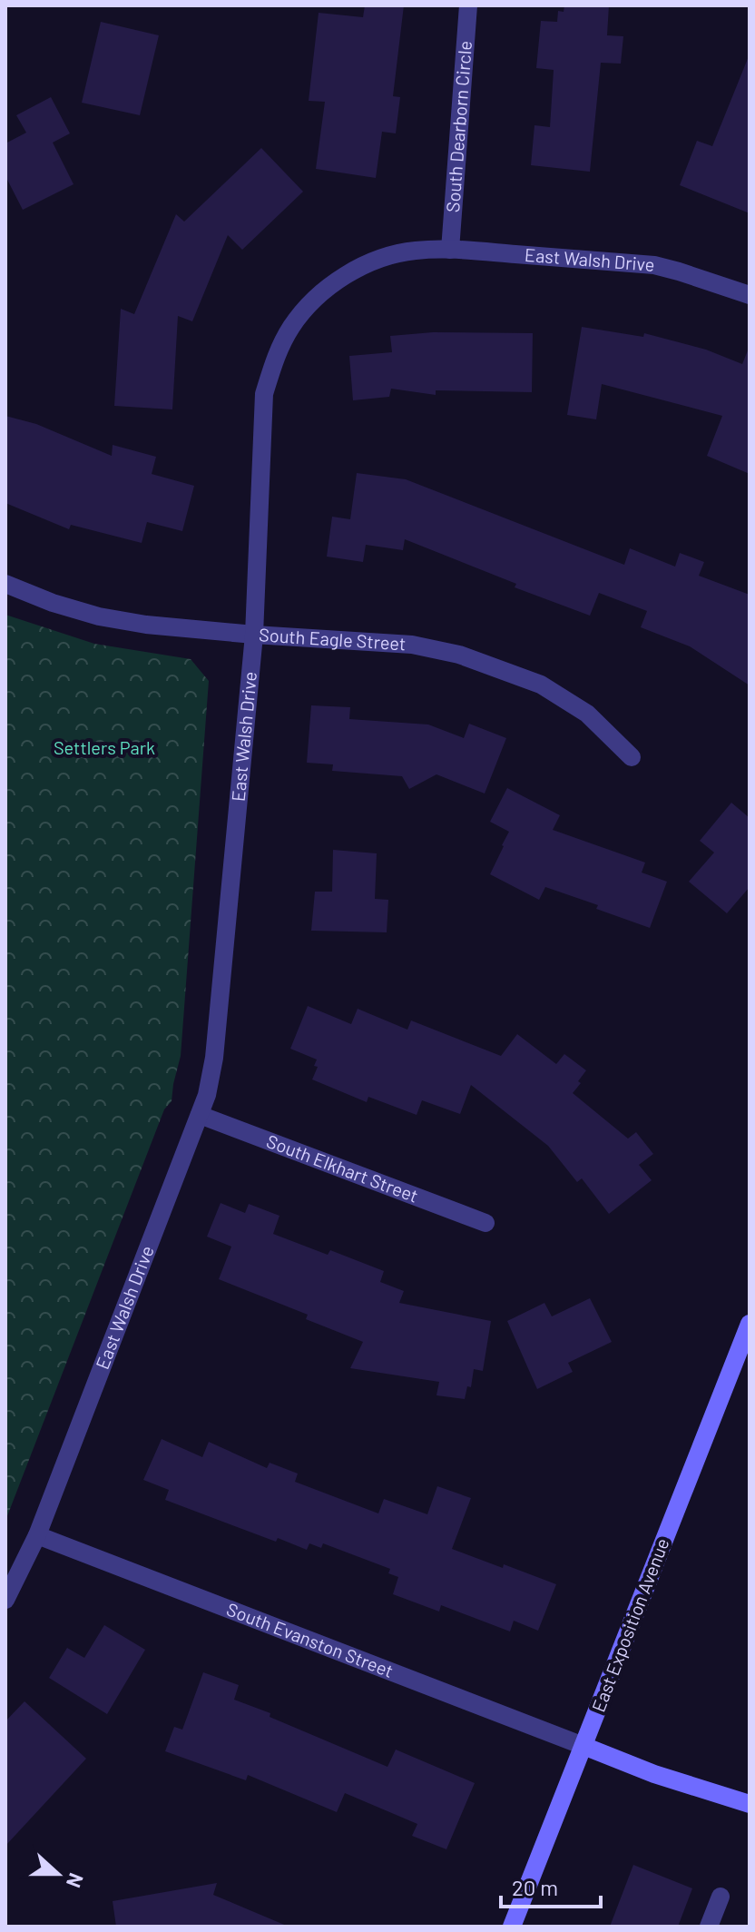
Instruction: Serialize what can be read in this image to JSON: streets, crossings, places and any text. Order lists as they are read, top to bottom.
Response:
{
  "streets": {
    "street": [
      "South Dearborn Circle",
      "East Walsh Drive",
      "South Eagle Street",
      "South Elkhart Street",
      "East Exposition Avenue",
      "South Evanston Street"
    ]
  },
  "crossings": [
    ["South Dearborn Circle", "East Walsh Drive"],
    ["East Walsh Drive", "South Eagle Street"],
    ["East Walsh Drive", "South Elkhart Street"],
    ["East Walsh Drive", "South Evanston Street"],
    ["East Exposition Avenue", "South Evanston Street"]
  ],
  "parks": ["Settlers Park"],
  "scale_bar": "20 m",
  "north": "right"
}
